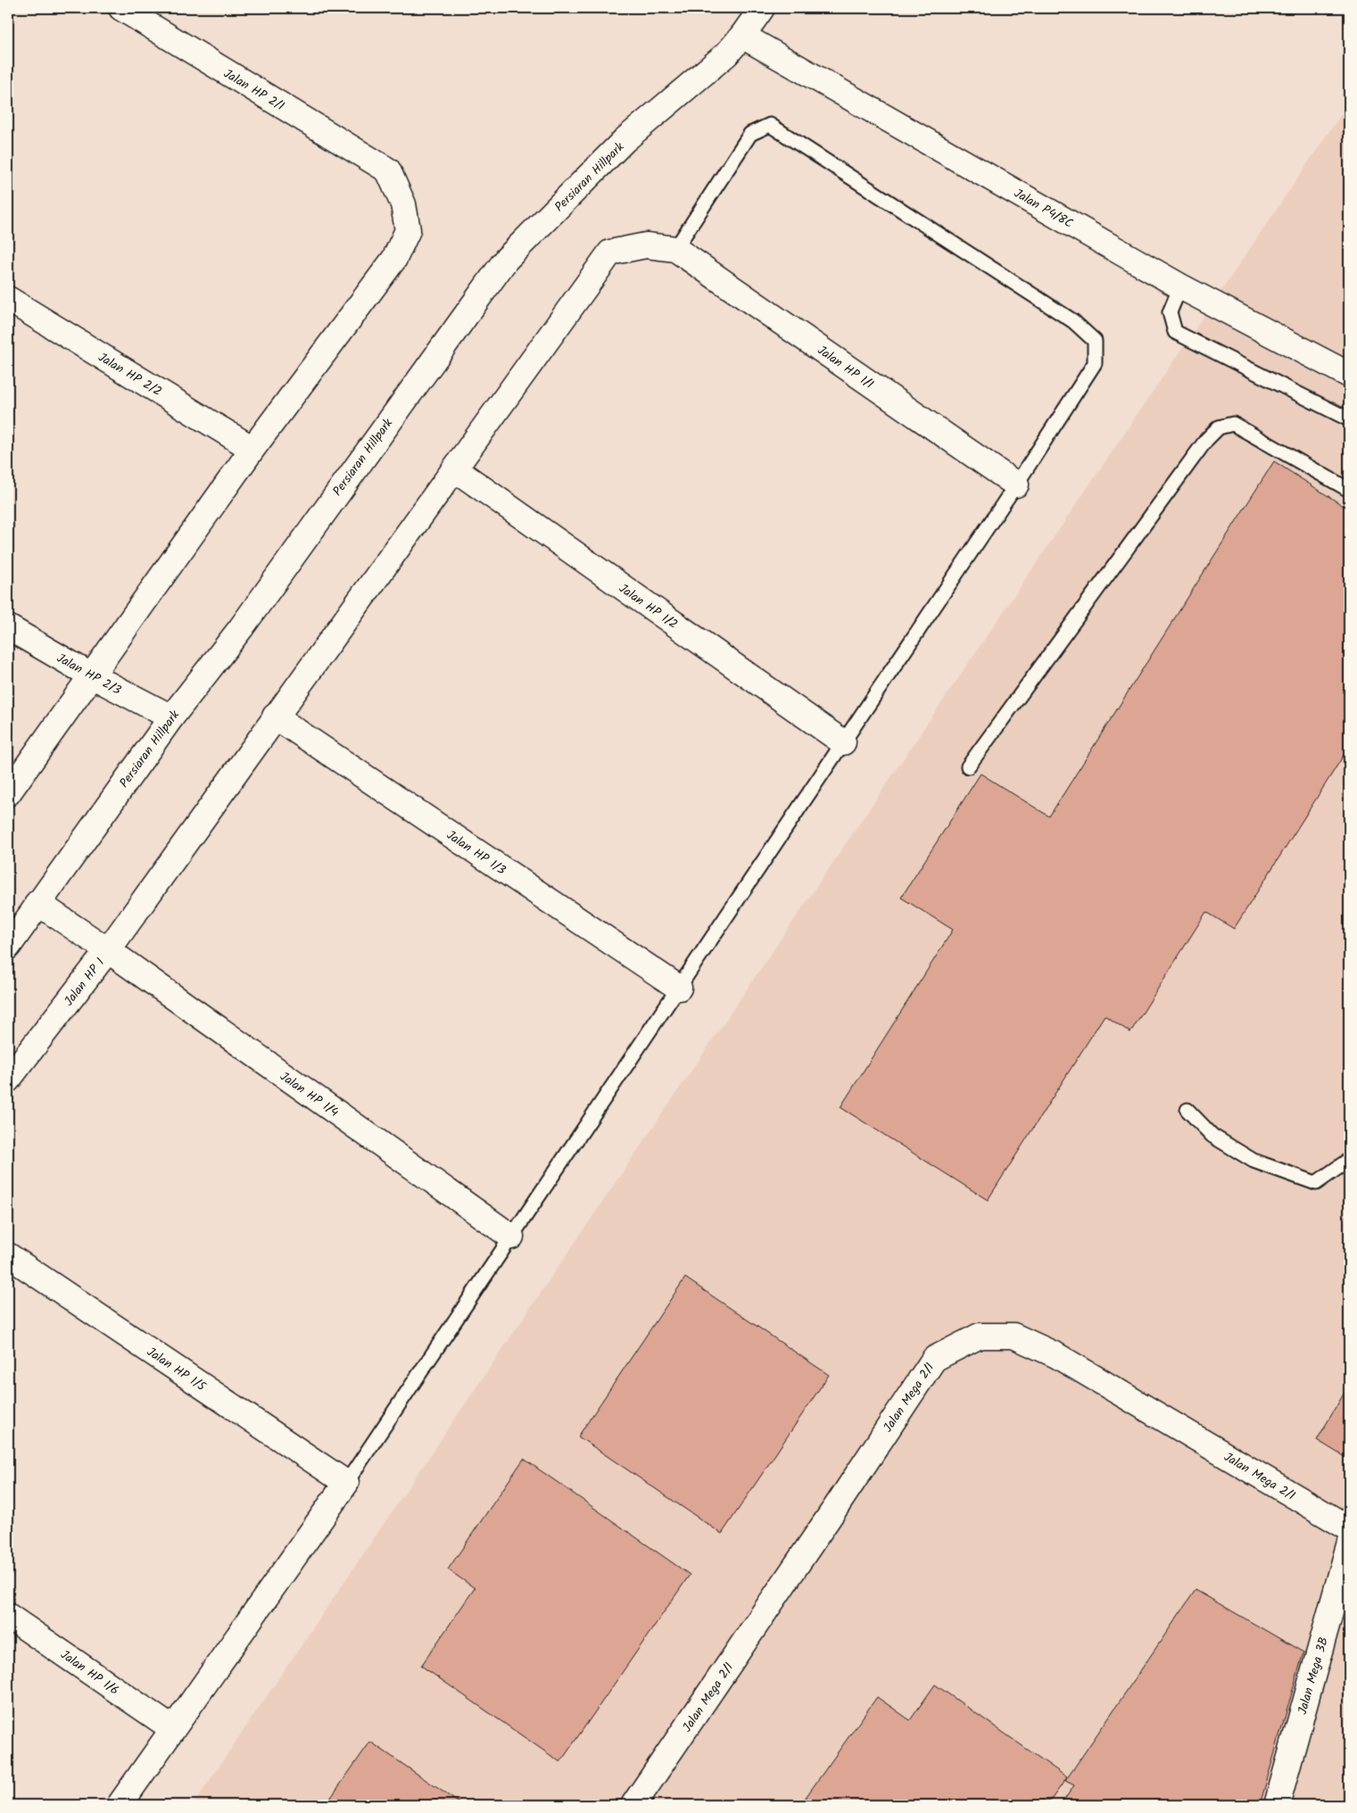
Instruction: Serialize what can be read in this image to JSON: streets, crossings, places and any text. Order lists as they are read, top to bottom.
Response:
{
  "streets": {
    "street": [
      "Jalan HP 2/1",
      "Persiaran Hillpark",
      "Jalan P4/8C",
      "Jalan HP 1/1",
      "Jalan HP 2/2",
      "Jalan HP 1/2",
      "Jalan HP 2/3",
      "Jalan HP 1/3",
      "Jalan HP 1",
      "Jalan HP 1/4",
      "Jalan HP 1/5",
      "Jalan Mega 2/1",
      "Jalan HP 1/6",
      "Jalan Mega 3B"
    ]
  },
  "crossings": [
    ["Jalan HP 2/1", "Jalan HP 2/2"],
    ["Persiaran Hillpark", "Jalan P4/8C"],
    ["Persiaran Hillpark", "Jalan HP 2/3"],
    ["Persiaran Hillpark", "Jalan HP 1"],
    ["Jalan HP 1", "Jalan HP 1/4"]
  ]
}
